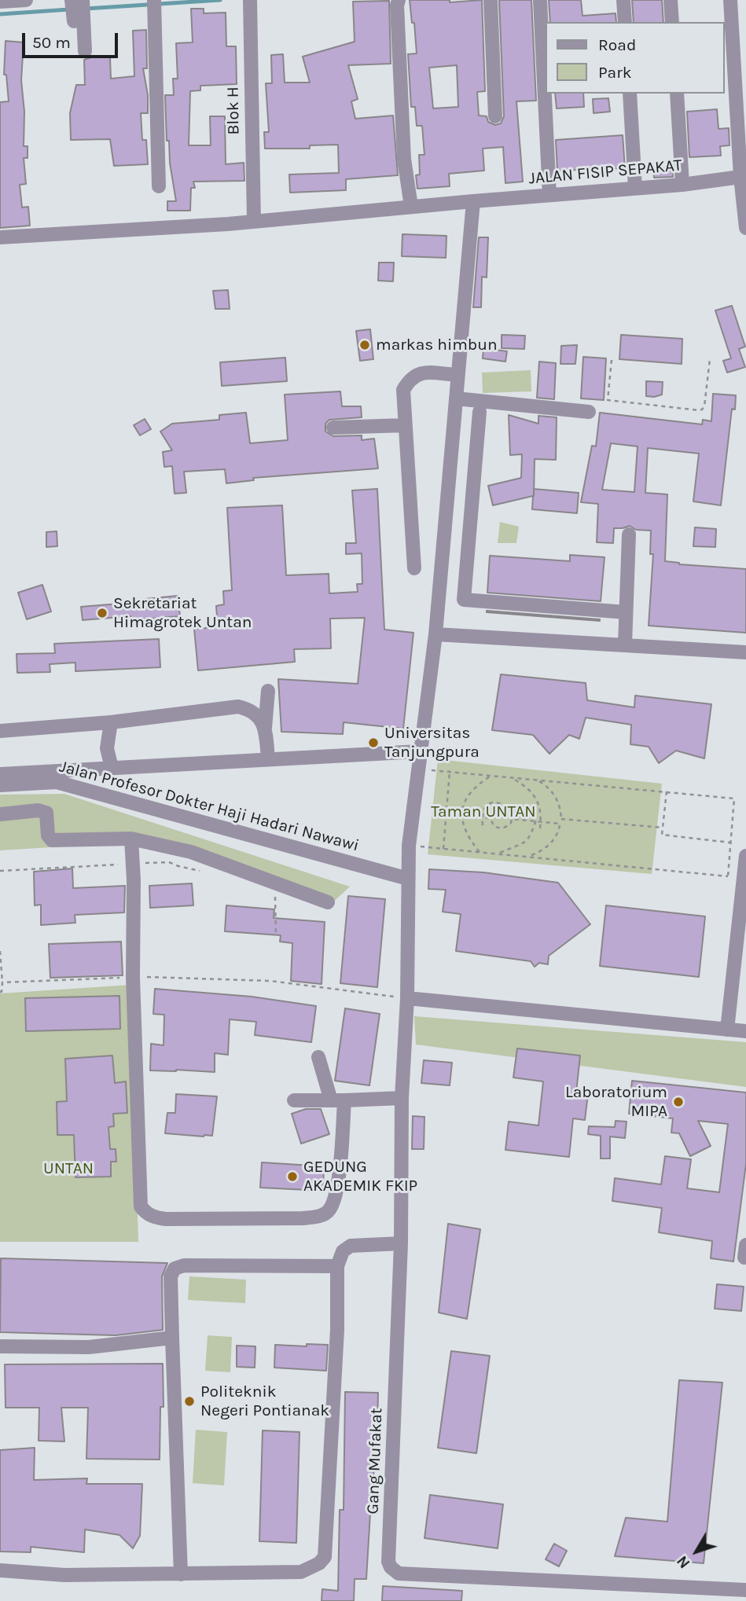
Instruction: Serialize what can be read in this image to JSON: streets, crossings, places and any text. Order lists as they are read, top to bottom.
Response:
{
  "streets": {
    "street": [
      "Blok H",
      "JALAN FISIP SEPAKAT",
      "Jalan Profesor Dokter Haji Hadari Nawawi",
      "Gang Mufakat"
    ]
  },
  "crossings": [
    ["Blok H", "JALAN FISIP SEPAKAT"],
    ["JALAN FISIP SEPAKAT", "Gang Mufakat"],
    ["Jalan Profesor Dokter Haji Hadari Nawawi", "Gang Mufakat"]
  ],
  "parks": ["Taman UNTAN", "UNTAN"],
  "places": [
    "markas himbun",
    "Sekretariat Himagrotek Untan",
    "Universitas Tanjungpura",
    "Laboratorium MIPA",
    "GEDUNG AKADEMIK FKIP",
    "Politeknik Negeri Pontianak"
  ],
  "legend": ["Road", "Park"],
  "scale_bar": "50 m",
  "north": "bottom left"
}
